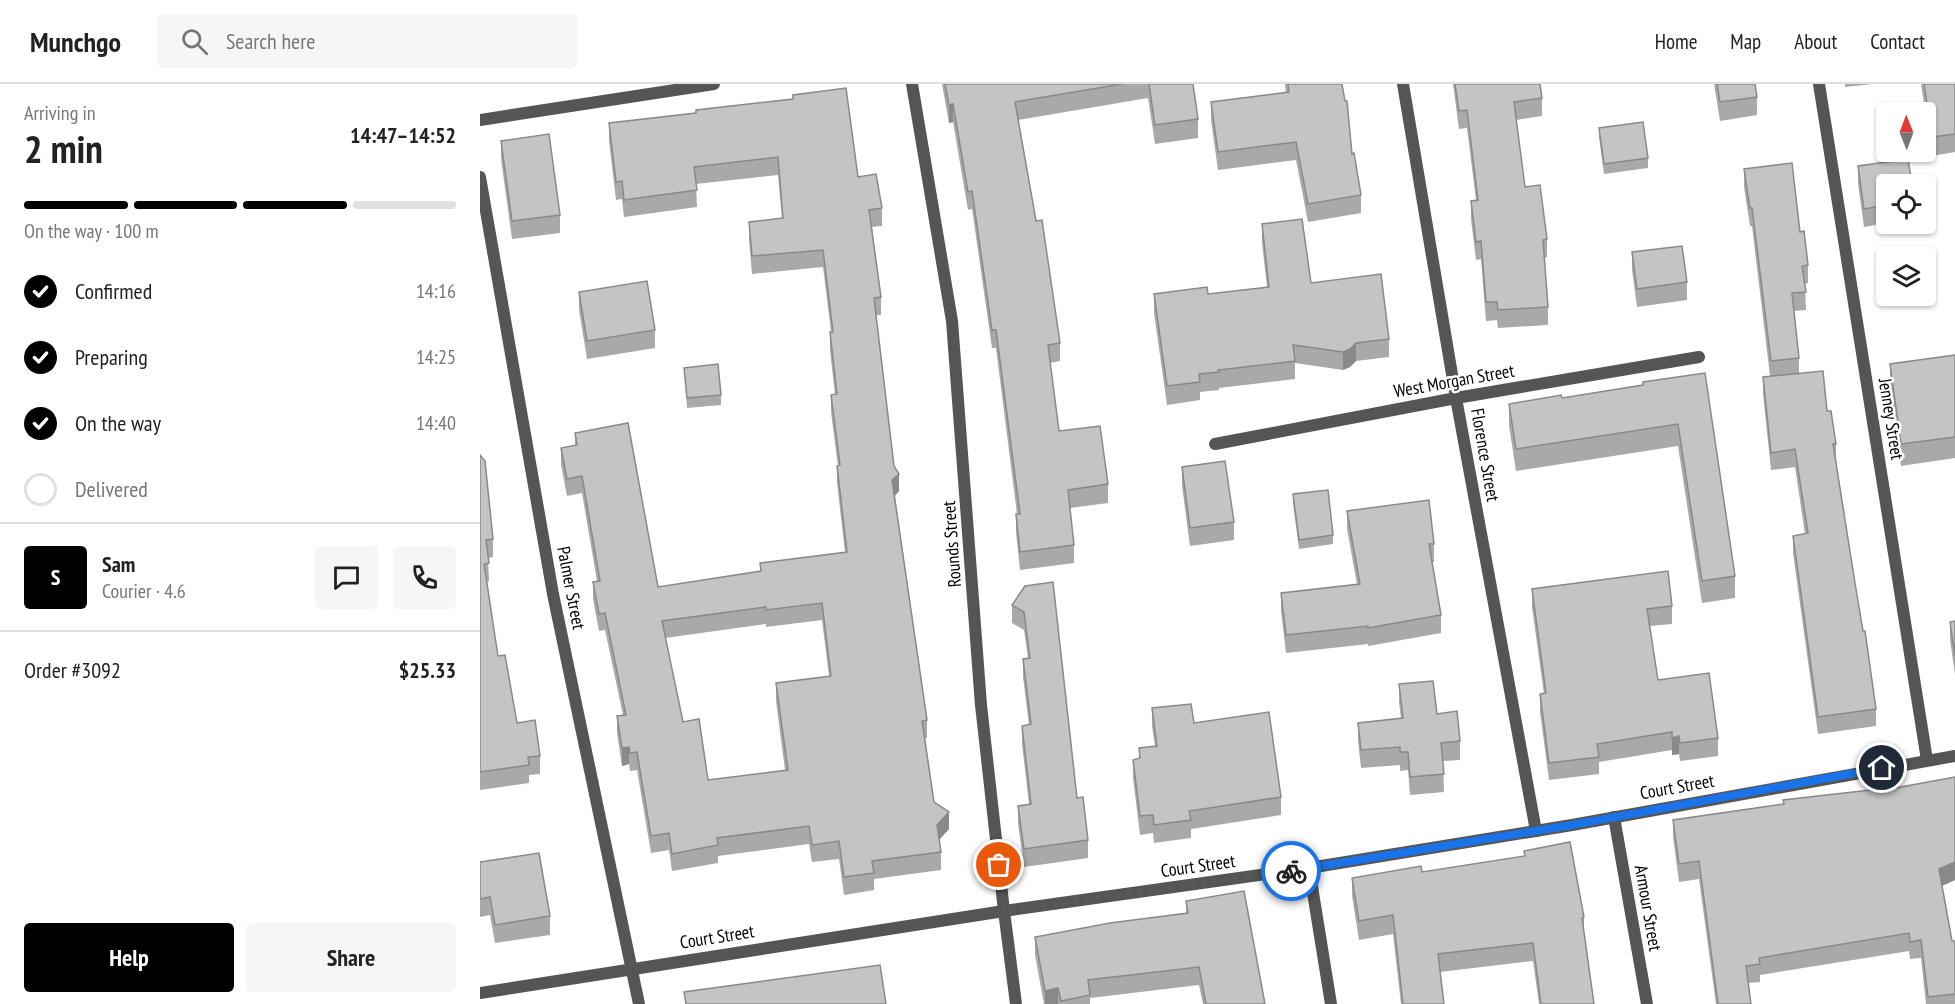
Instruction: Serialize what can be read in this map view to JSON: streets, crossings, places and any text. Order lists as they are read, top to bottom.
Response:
{
  "streets": {
    "street": [
      "West Morgan Street",
      "Jenney Street",
      "Florence Street",
      "Rounds Street",
      "Palmer Street",
      "Court Street",
      "Armour Street"
    ]
  },
  "crossings": [
    ["West Morgan Street", "Florence Street"],
    ["Jenney Street", "Court Street"],
    ["Florence Street", "Court Street"],
    ["Rounds Street", "Court Street"],
    ["Palmer Street", "Court Street"],
    ["Court Street", "Armour Street"]
  ],
  "north": "top",
  "page": {
    "header": "Munchgo",
    "search": "Search here",
    "nav": [
      "Home",
      "Map",
      "About",
      "Contact"
    ],
    "heading": ["2 min", "Arriving in", "14:47–14:52"],
    "panel": [
      "Sam",
      "Courier · 4.6",
      "Order #3092",
      "$25.33"
    ],
    "bar": "On the way · 100 m",
    "list": [
      ["Confirmed", "14:16"],
      ["Preparing", "14:25"],
      ["On the way", "14:40"],
      "Delivered"
    ],
    "round": "S",
    "buttons": ["Help", "Share"]
  }
}
